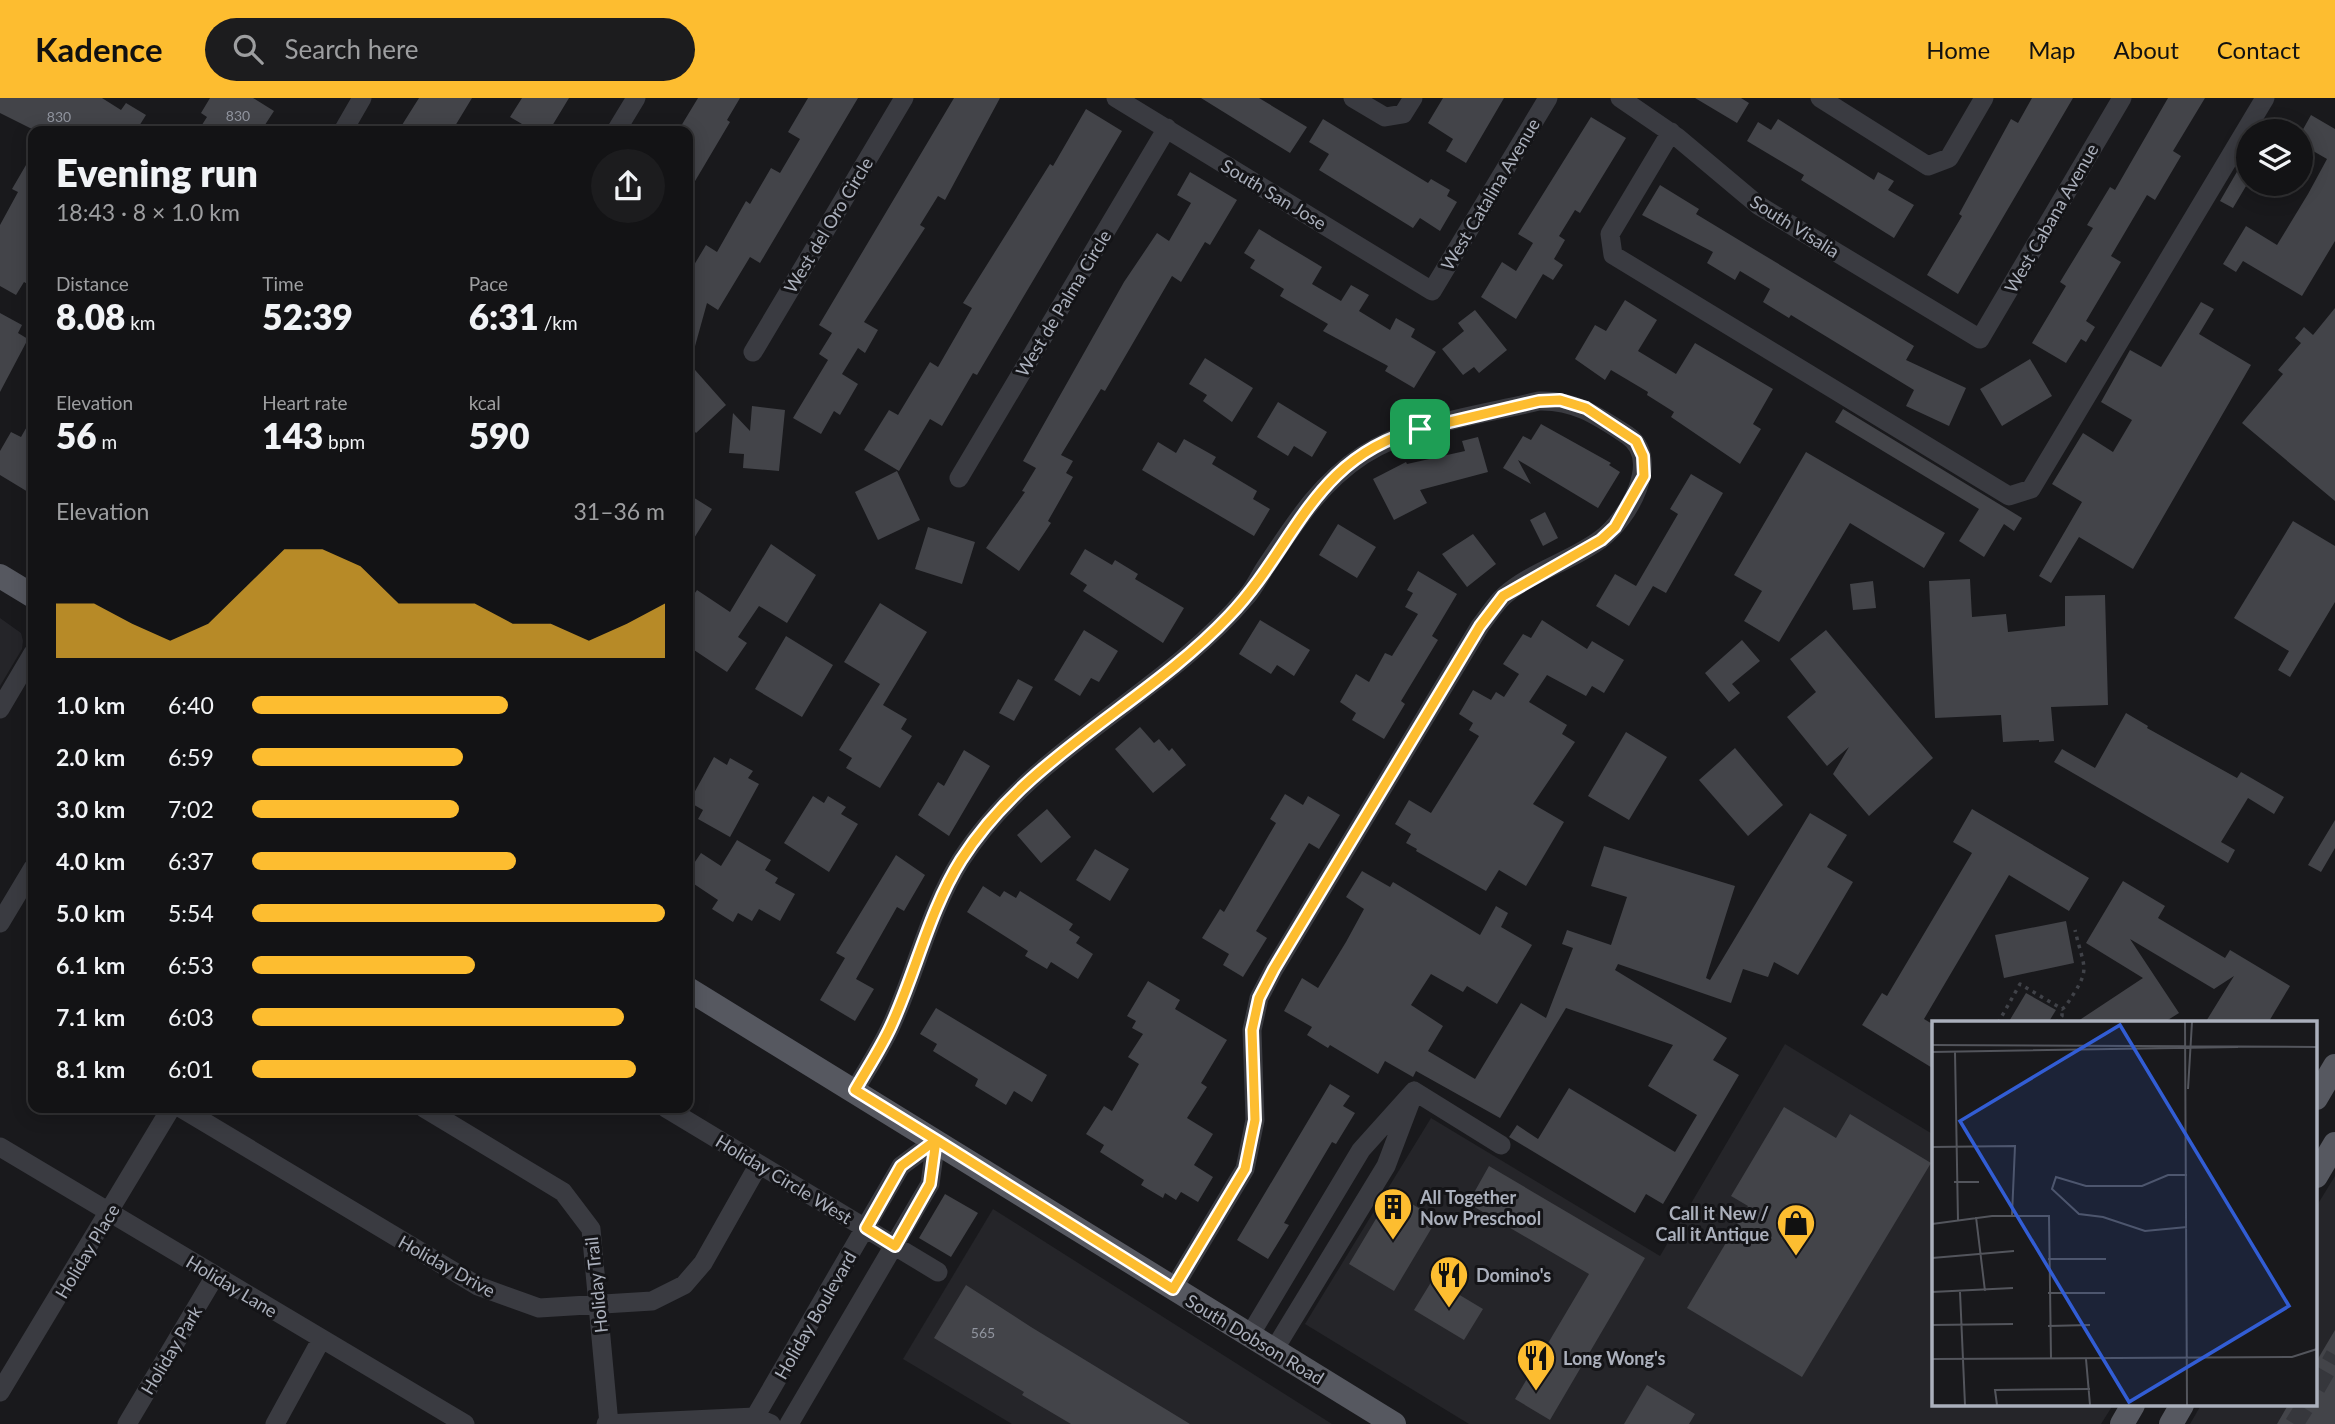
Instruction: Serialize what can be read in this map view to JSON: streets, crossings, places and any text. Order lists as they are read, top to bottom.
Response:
{
  "streets": {
    "main road": ["South Dobson Road"],
    "street": [
      "South San Jose",
      "West Catalina Avenue",
      "West Cabana Avenue",
      "West del Oro Circle",
      "South Visalia",
      "West de Palma Circle",
      "Holiday Circle West",
      "Holiday Place",
      "Holiday Drive",
      "Holiday Trail",
      "Holiday Lane",
      "Holiday Boulevard",
      "Holiday Park"
    ]
  },
  "crossings": [
    ["South San Jose", "West Catalina Avenue"],
    ["South San Jose", "West de Palma Circle"],
    ["West Cabana Avenue", "South Visalia"],
    ["Holiday Circle West", "Holiday Drive"],
    ["Holiday Circle West", "Holiday Boulevard"],
    ["Holiday Place", "Holiday Lane"],
    ["Holiday Drive", "Holiday Trail"],
    ["Holiday Lane", "Holiday Park"],
    ["Holiday Boulevard", "South Dobson Road"]
  ],
  "places": {
    "building": ["All Together Now Preschool"],
    "shop": ["Call it New / Call it Antique"],
    "restaurant": ["Domino's", "Long Wong's"]
  },
  "house_numbers": ["830", "830", "565"],
  "page": {
    "header": "Kadence",
    "search": "Search here",
    "nav": [
      "Home",
      "Map",
      "About",
      "Contact"
    ],
    "heading": ["Evening run", "18:43 · 8 × 1.0 km"],
    "stats": [
      ["Distance", "8.08 km"],
      ["Time", "52:39"],
      ["Pace", "6:31 /km"],
      ["Elevation", "56 m"],
      ["Heart rate", "143 bpm"],
      ["kcal", "590"]
    ],
    "chart": ["Elevation", "31–36 m"],
    "list": [
      {
        "name": "1.0 km",
        "note": "6:40"
      },
      {
        "name": "2.0 km",
        "note": "6:59"
      },
      {
        "name": "3.0 km",
        "note": "7:02"
      },
      {
        "name": "4.0 km",
        "note": "6:37"
      },
      {
        "name": "5.0 km",
        "note": "5:54"
      },
      {
        "name": "6.1 km",
        "note": "6:53"
      },
      {
        "name": "7.1 km",
        "note": "6:03"
      },
      {
        "name": "8.1 km",
        "note": "6:01"
      }
    ]
  }
}
